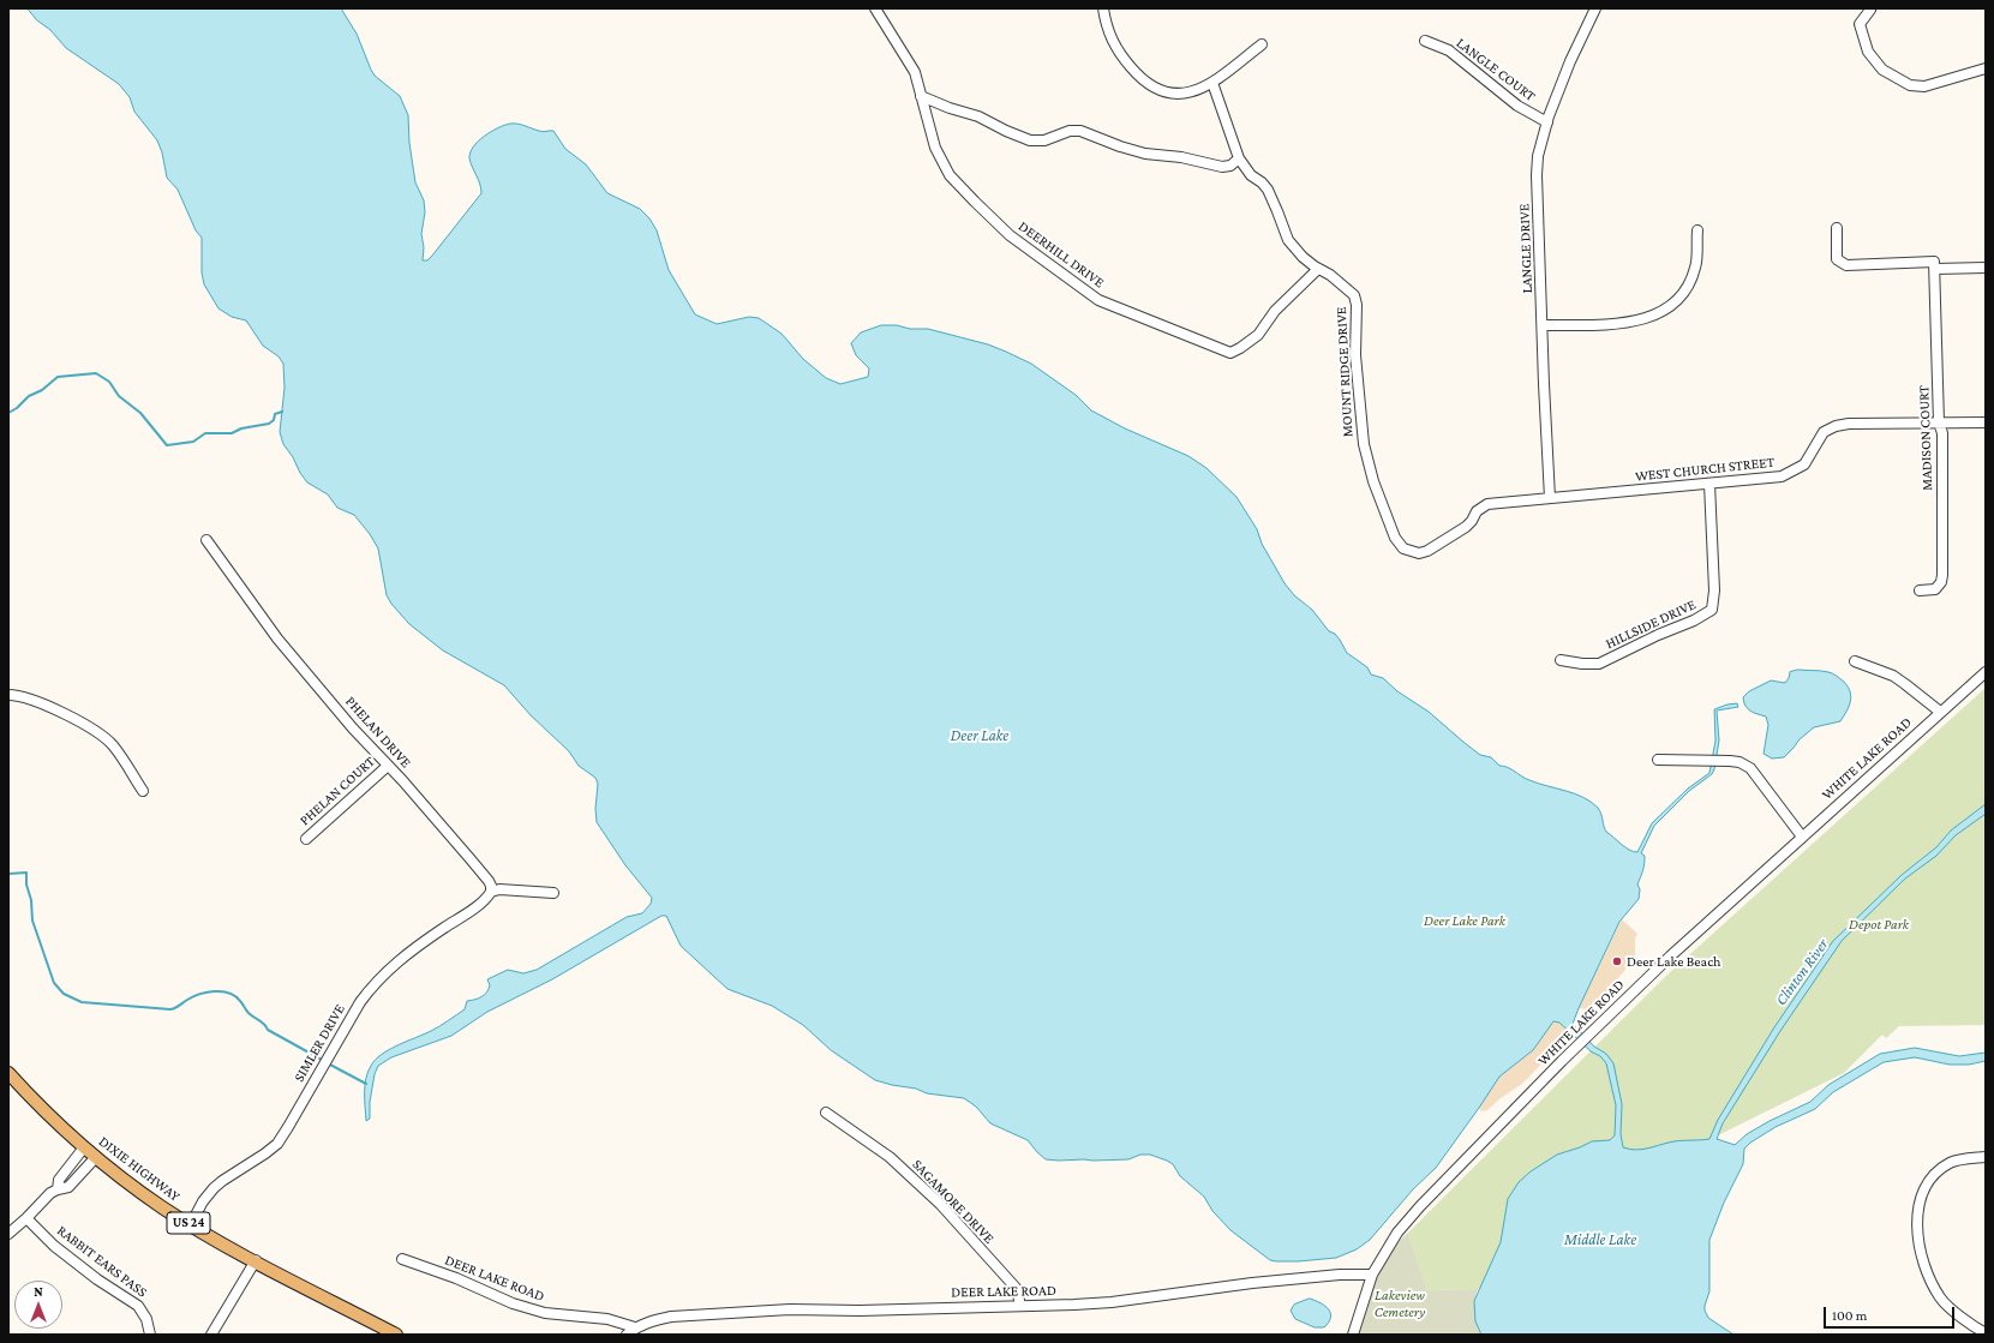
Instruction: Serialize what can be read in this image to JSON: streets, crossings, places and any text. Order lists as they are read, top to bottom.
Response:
{
  "streets": {
    "main road": ["DIXIE HIGHWAY", "US 24"],
    "street": [
      "LANGLE COURT",
      "LANGLE DRIVE",
      "DEERHILL DRIVE",
      "MOUNT RIDGE DRIVE",
      "MADISON COURT",
      "WEST CHURCH STREET",
      "HILLSIDE DRIVE",
      "PHELAN DRIVE",
      "WHITE LAKE ROAD",
      "PHELAN COURT",
      "SIMLER DRIVE",
      "SAGAMORE DRIVE",
      "RABBIT EARS PASS",
      "DEER LAKE ROAD"
    ]
  },
  "crossings": [
    ["LANGLE COURT", "LANGLE DRIVE"],
    ["LANGLE DRIVE", "WEST CHURCH STREET"],
    ["DEERHILL DRIVE", "MOUNT RIDGE DRIVE"],
    ["MOUNT RIDGE DRIVE", "WEST CHURCH STREET"],
    ["MADISON COURT", "WEST CHURCH STREET"],
    ["WEST CHURCH STREET", "HILLSIDE DRIVE"],
    ["PHELAN DRIVE", "PHELAN COURT"],
    ["PHELAN DRIVE", "SIMLER DRIVE"],
    ["WHITE LAKE ROAD", "DEER LAKE ROAD"],
    ["SIMLER DRIVE", "DIXIE HIGHWAY"],
    ["SAGAMORE DRIVE", "DEER LAKE ROAD"]
  ],
  "water": ["Deer Lake", "Clinton River", "Middle Lake"],
  "parks": ["Deer Lake Park", "Depot Park", "Lakeview Cemetery"],
  "places": ["Deer Lake Beach"],
  "scale_bar": "100 m",
  "north": "top"
}
